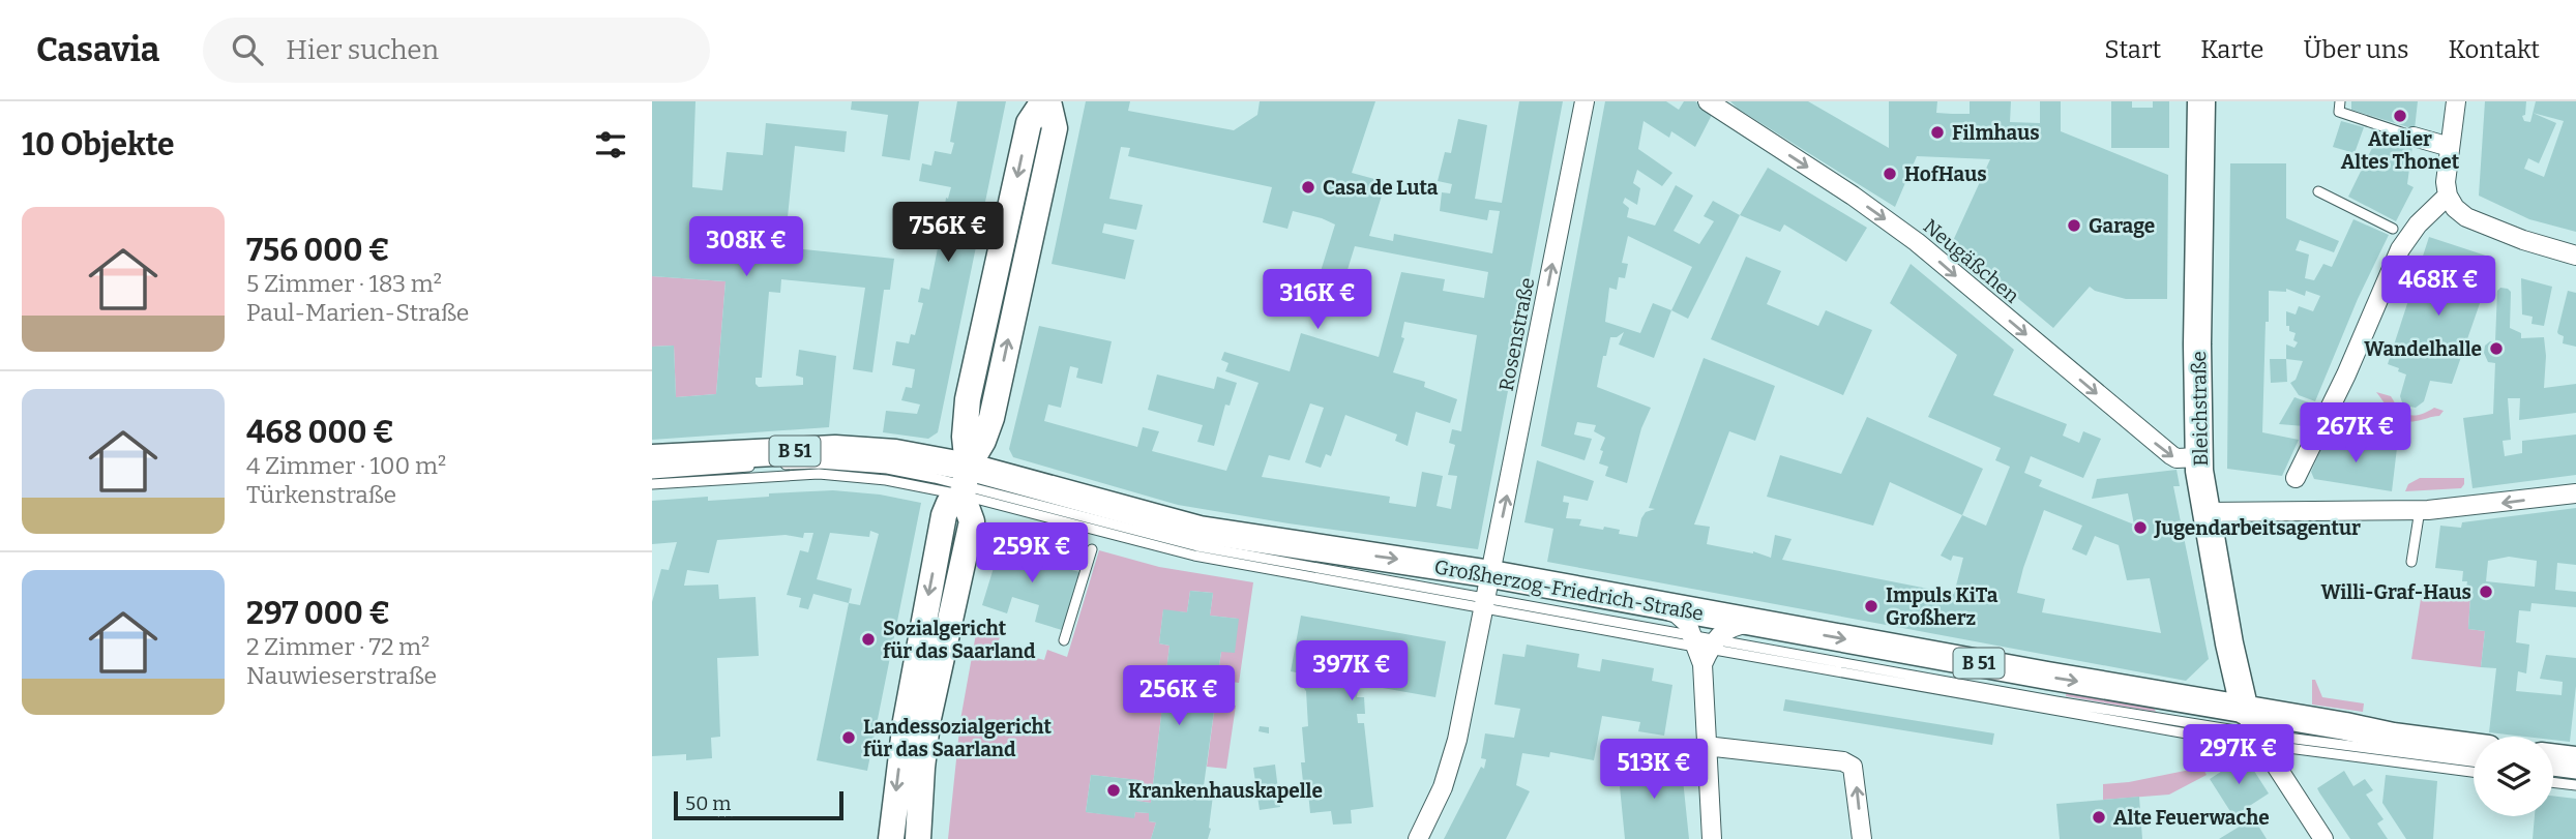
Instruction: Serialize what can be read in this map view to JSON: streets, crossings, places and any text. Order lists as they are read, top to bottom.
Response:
{
  "streets": {
    "main road": ["Bleichstraße", "B 51", "Großherzog-Friedrich-Straße"],
    "street": ["Neugäßchen", "Rosenstraße"]
  },
  "crossings": [
    ["Neugäßchen", "Bleichstraße"],
    ["Rosenstraße", "Großherzog-Friedrich-Straße"],
    ["Bleichstraße", "Großherzog-Friedrich-Straße"]
  ],
  "one_way": ["Neugäßchen", "Rosenstraße", "Großherzog-Friedrich-Straße"],
  "places": [
    "Atelier Altes Thonet",
    "Filmhaus",
    "HofHaus",
    "Casa de Luta",
    "Garage",
    "Wandelhalle",
    "Jugendarbeitsagentur",
    "Willi-Graf-Haus",
    "Impuls KiTa Großherz",
    "Sozialgericht für das Saarland",
    "Landessozialgericht für das Saarland",
    "Krankenhauskapelle",
    "Alte Feuerwache"
  ],
  "scale_bar": "50 m",
  "page": {
    "header": "Casavia",
    "search": "Hier suchen",
    "nav": [
      "Start",
      "Karte",
      "Über uns",
      "Kontakt"
    ],
    "heading": "10 Objekte",
    "list": [
      {
        "name": "756 000 €",
        "note": "5 Zimmer · 183 m² · Paul-Marien-Straße"
      },
      {
        "name": "468 000 €",
        "note": "4 Zimmer · 100 m² · Türkenstraße"
      },
      {
        "name": "297 000 €",
        "note": "2 Zimmer · 72 m² · Nauwieserstraße"
      }
    ],
    "price": [
      "756K €",
      "308K €",
      "468K €",
      "316K €",
      "267K €",
      "259K €",
      "397K €",
      "256K €",
      "297K €",
      "513K €"
    ],
    "scale": "50 m"
  }
}
